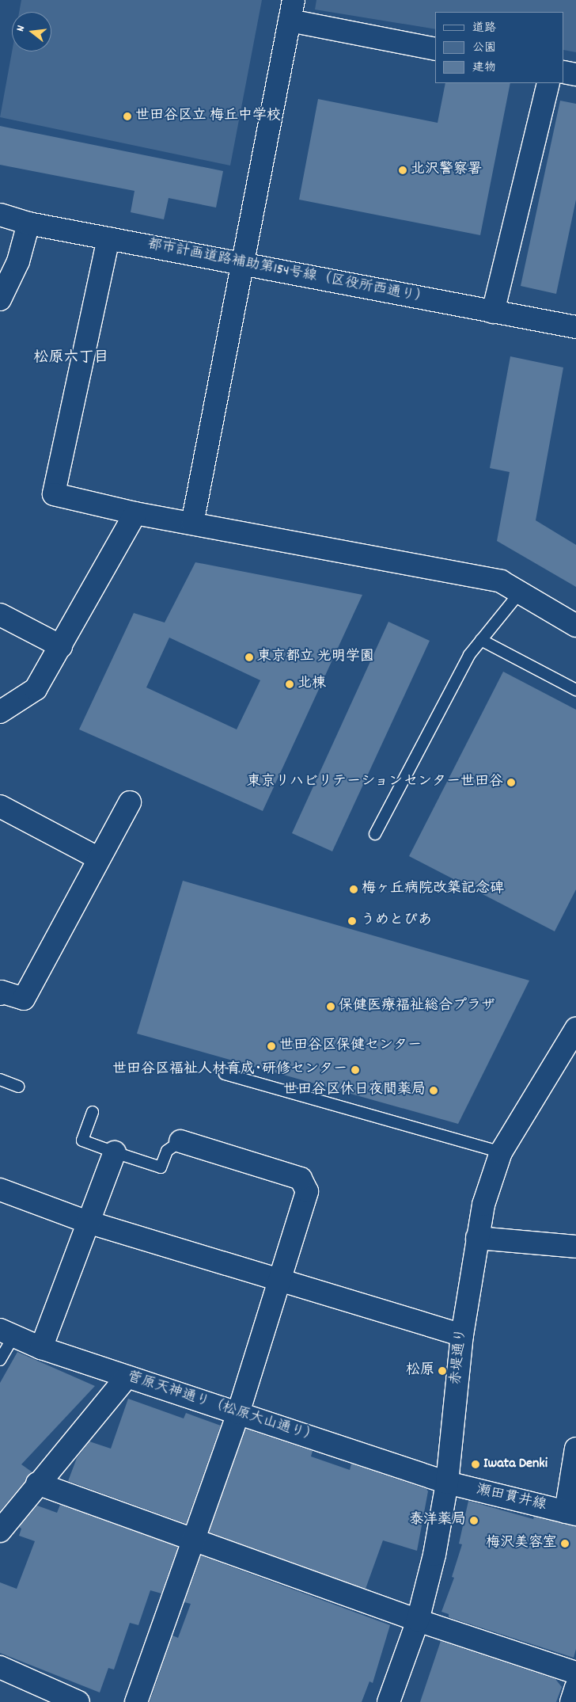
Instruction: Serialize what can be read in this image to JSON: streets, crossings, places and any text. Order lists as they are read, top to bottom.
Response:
{
  "streets": {
    "street": [
      "都市計画道路補助第154号線（区役所西通り）",
      "赤堤通り",
      "菅原天神通り（松原大山通り）",
      "瀬田貫井線"
    ]
  },
  "crossings": [
    ["赤堤通り", "菅原天神通り（松原大山通り）"],
    ["赤堤通り", "瀬田貫井線"],
    ["菅原天神通り（松原大山通り）", "瀬田貫井線"]
  ],
  "districts": ["松原六丁目"],
  "places": [
    "世田谷区立 梅丘中学校",
    "北沢警察署",
    "東京都立 光明学園",
    "北棟",
    "東京リハビリテーションセンター世田谷",
    "梅ヶ丘病院改築記念碑",
    "うめとぴあ",
    "保健医療福祉総合プラザ",
    "世田谷区保健センター",
    "世田谷区福祉人材育成･研修センター",
    "世田谷区休日夜間薬局",
    "松原",
    "Iwata Denki",
    "泰洋薬局",
    "梅沢美容室"
  ],
  "legend": ["道路", "公園", "建物"],
  "north": "left"
}
